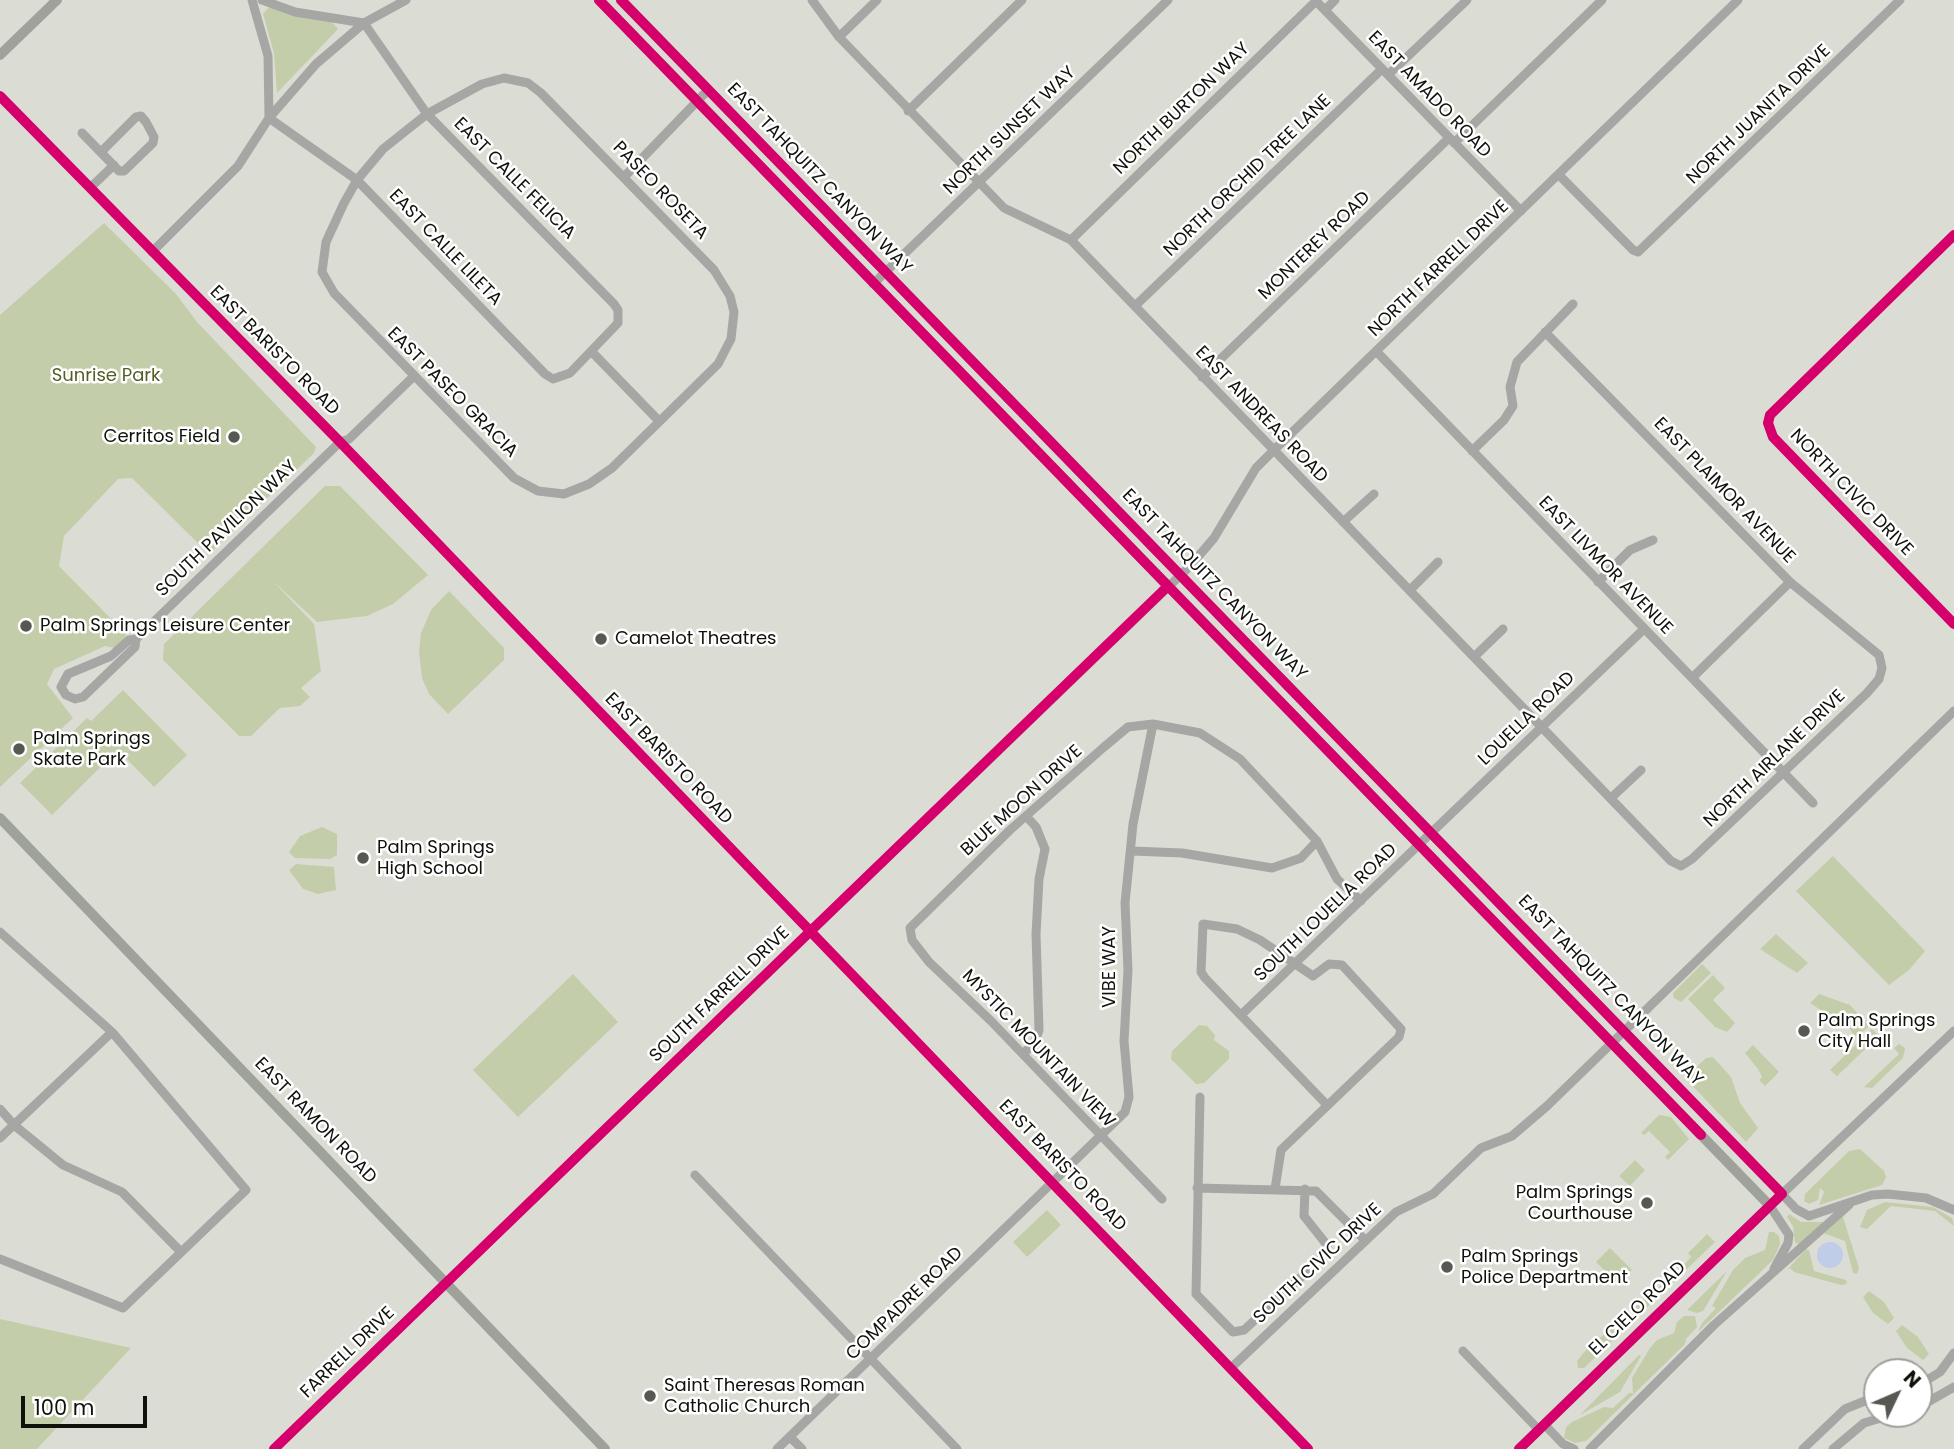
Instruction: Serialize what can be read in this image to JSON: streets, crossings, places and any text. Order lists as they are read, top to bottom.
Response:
{
  "streets": {
    "main road": ["EAST TAHQUITZ CANYON WAY", "EAST RAMON ROAD", "EL CIELO ROAD"],
    "street": [
      "EAST AMADO ROAD",
      "NORTH BURTON WAY",
      "NORTH JUANITA DRIVE",
      "NORTH SUNSET WAY",
      "NORTH ORCHID TREE LANE",
      "EAST CALLE FELICIA",
      "PASEO ROSETA",
      "MONTEREY ROAD",
      "EAST CALLE LILETA",
      "NORTH FARRELL DRIVE",
      "EAST BARISTO ROAD",
      "EAST PASEO GRACIA",
      "EAST ANDREAS ROAD",
      "EAST PLAIMOR AVENUE",
      "NORTH CIVIC DRIVE",
      "SOUTH PAVILION WAY",
      "EAST LIVMOR AVENUE",
      "LOUELLA ROAD",
      "NORTH AIRLANE DRIVE",
      "BLUE MOON DRIVE",
      "SOUTH LOUELLA ROAD",
      "VIBE WAY",
      "SOUTH FARRELL DRIVE",
      "MYSTIC MOUNTAIN VIEW",
      "SOUTH CIVIC DRIVE",
      "COMPADRE ROAD",
      "FARRELL DRIVE"
    ]
  },
  "crossings": [
    ["EAST AMADO ROAD", "NORTH BURTON WAY"],
    ["EAST AMADO ROAD", "NORTH ORCHID TREE LANE"],
    ["EAST AMADO ROAD", "MONTEREY ROAD"],
    ["EAST AMADO ROAD", "NORTH FARRELL DRIVE"],
    ["NORTH BURTON WAY", "EAST ANDREAS ROAD"],
    ["NORTH JUANITA DRIVE", "NORTH FARRELL DRIVE"],
    ["NORTH SUNSET WAY", "EAST TAHQUITZ CANYON WAY"],
    ["NORTH SUNSET WAY", "EAST ANDREAS ROAD"],
    ["NORTH ORCHID TREE LANE", "EAST ANDREAS ROAD"],
    ["EAST CALLE FELICIA", "PASEO ROSETA"],
    ["EAST CALLE FELICIA", "EAST CALLE LILETA"],
    ["EAST TAHQUITZ CANYON WAY", "NORTH FARRELL DRIVE"],
    ["EAST TAHQUITZ CANYON WAY", "LOUELLA ROAD"],
    ["EAST TAHQUITZ CANYON WAY", "SOUTH LOUELLA ROAD"],
    ["EAST TAHQUITZ CANYON WAY", "SOUTH FARRELL DRIVE"],
    ["EAST TAHQUITZ CANYON WAY", "SOUTH CIVIC DRIVE"],
    ["EAST TAHQUITZ CANYON WAY", "EL CIELO ROAD"],
    ["PASEO ROSETA", "EAST CALLE LILETA"],
    ["PASEO ROSETA", "EAST PASEO GRACIA"],
    ["MONTEREY ROAD", "EAST ANDREAS ROAD"],
    ["EAST CALLE LILETA", "EAST PASEO GRACIA"],
    ["NORTH FARRELL DRIVE", "EAST ANDREAS ROAD"],
    ["NORTH FARRELL DRIVE", "EAST LIVMOR AVENUE"],
    ["NORTH FARRELL DRIVE", "SOUTH FARRELL DRIVE"],
    ["EAST BARISTO ROAD", "SOUTH PAVILION WAY"],
    ["EAST BARISTO ROAD", "VIBE WAY"],
    ["EAST BARISTO ROAD", "SOUTH FARRELL DRIVE"],
    ["EAST BARISTO ROAD", "SOUTH CIVIC DRIVE"],
    ["EAST BARISTO ROAD", "COMPADRE ROAD"],
    ["EAST PASEO GRACIA", "SOUTH PAVILION WAY"],
    ["EAST ANDREAS ROAD", "LOUELLA ROAD"],
    ["EAST ANDREAS ROAD", "NORTH AIRLANE DRIVE"],
    ["EAST PLAIMOR AVENUE", "NORTH AIRLANE DRIVE"],
    ["EAST LIVMOR AVENUE", "LOUELLA ROAD"],
    ["EAST LIVMOR AVENUE", "NORTH AIRLANE DRIVE"],
    ["LOUELLA ROAD", "SOUTH LOUELLA ROAD"],
    ["BLUE MOON DRIVE", "VIBE WAY"],
    ["BLUE MOON DRIVE", "MYSTIC MOUNTAIN VIEW"],
    ["VIBE WAY", "MYSTIC MOUNTAIN VIEW"],
    ["VIBE WAY", "COMPADRE ROAD"],
    ["SOUTH FARRELL DRIVE", "EAST RAMON ROAD"],
    ["SOUTH FARRELL DRIVE", "FARRELL DRIVE"],
    ["EAST RAMON ROAD", "FARRELL DRIVE"]
  ],
  "parks": ["Sunrise Park"],
  "places": [
    "Cerritos Field",
    "Palm Springs Leisure Center",
    "Camelot Theatres",
    "Palm Springs Skate Park",
    "Palm Springs High School",
    "Palm Springs City Hall",
    "Palm Springs Courthouse",
    "Palm Springs Police Department",
    "Saint Theresas Roman Catholic Church"
  ],
  "scale_bar": "100 m",
  "north": "top right"
}
